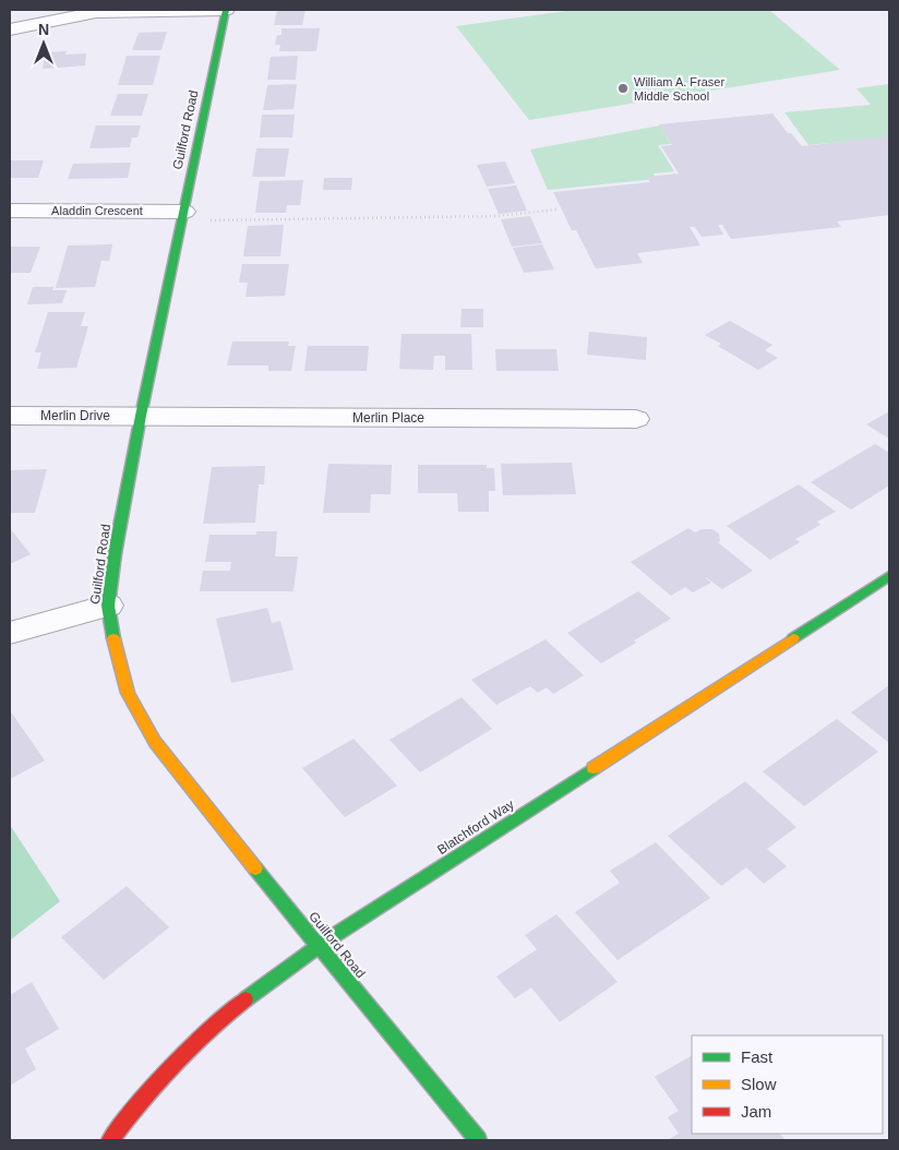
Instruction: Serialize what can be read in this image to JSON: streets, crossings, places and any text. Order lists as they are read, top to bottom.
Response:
{
  "streets": {
    "street": [
      "Guilford Road",
      "Aladdin Crescent",
      "Merlin Drive",
      "Merlin Place",
      "Blatchford Way"
    ]
  },
  "crossings": [
    ["Guilford Road", "Aladdin Crescent"],
    ["Guilford Road", "Merlin Drive"],
    ["Guilford Road", "Merlin Place"],
    ["Guilford Road", "Blatchford Way"],
    ["Merlin Drive", "Merlin Place"]
  ],
  "places": ["William A. Fraser Middle School"],
  "legend": ["Fast", "Slow", "Jam"],
  "north": "top"
}
